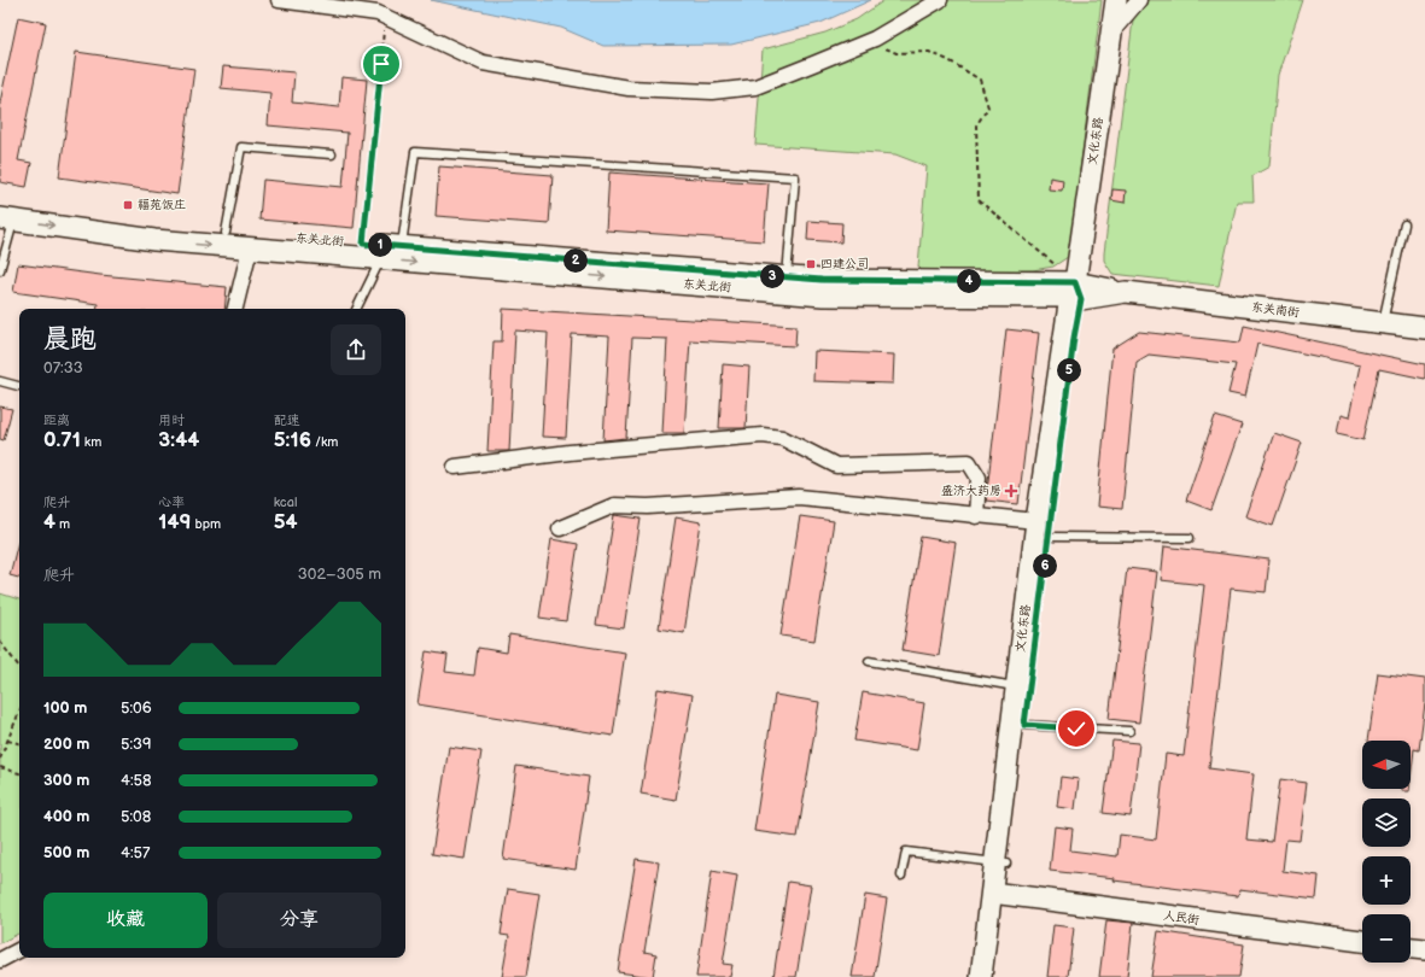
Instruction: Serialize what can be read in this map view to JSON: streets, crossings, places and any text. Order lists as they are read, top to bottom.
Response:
{
  "streets": {
    "main road": [
      "文化东路",
      "东关北街",
      "东关南街",
      "人民街"
    ]
  },
  "crossings": [
    ["文化东路", "东关北街"],
    ["文化东路", "东关南街"],
    ["文化东路", "人民街"],
    ["东关北街", "东关南街"]
  ],
  "places": {
    "transit": ["福苑饭庄", "四建公司"],
    "health": ["盛济大药房"]
  },
  "north": "left",
  "page": {
    "pins": [
      "1",
      "2",
      "3",
      "4",
      "5",
      "6"
    ],
    "heading": ["晨跑", "07:33"],
    "stats": [
      ["距离", "0.71 km"],
      ["用时", "3:44"],
      ["配速", "5:16 /km"],
      ["爬升", "4 m"],
      ["心率", "149 bpm"],
      ["kcal", "54"]
    ],
    "chart": ["爬升", "302–305 m"],
    "list": [
      {
        "name": "100 m",
        "note": "5:06"
      },
      {
        "name": "200 m",
        "note": "5:39"
      },
      {
        "name": "300 m",
        "note": "4:58"
      },
      {
        "name": "400 m",
        "note": "5:08"
      },
      {
        "name": "500 m",
        "note": "4:57"
      }
    ],
    "map_buttons": ["+", "−"],
    "buttons": ["收藏", "分享"]
  }
}
